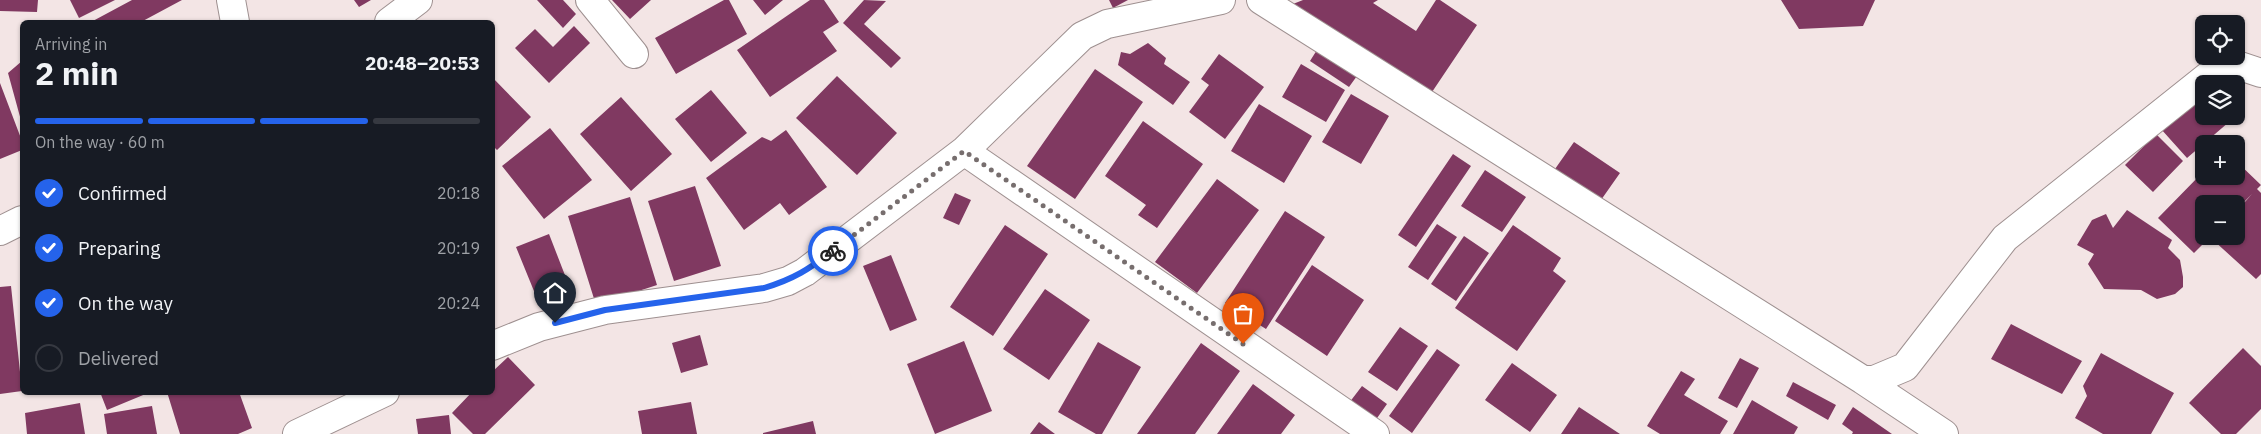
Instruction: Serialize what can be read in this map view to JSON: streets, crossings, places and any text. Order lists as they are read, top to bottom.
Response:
{
  "page": {
    "map_buttons": ["+", "−"],
    "heading": ["2 min", "Arriving in", "20:48–20:53"],
    "bar": "On the way · 60 m",
    "list": [
      ["Confirmed", "20:18"],
      ["Preparing", "20:19"],
      ["On the way", "20:24"],
      "Delivered"
    ]
  }
}
